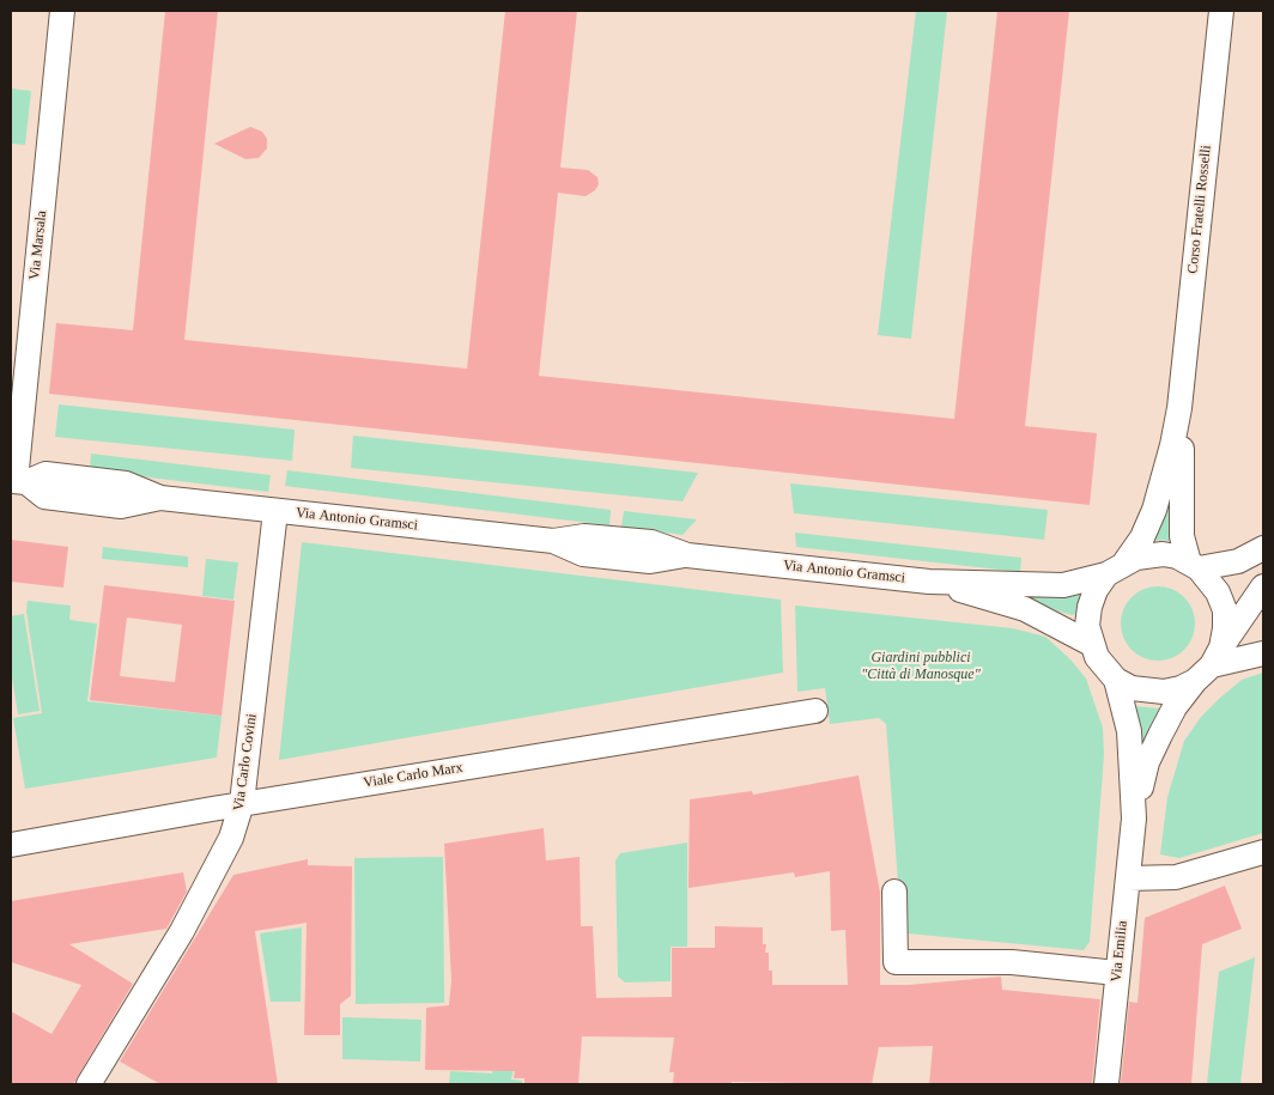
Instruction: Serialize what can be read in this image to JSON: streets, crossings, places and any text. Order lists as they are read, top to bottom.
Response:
{
  "streets": {
    "street": [
      "Corso Fratelli Rosselli",
      "Via Marsala",
      "Via Antonio Gramsci",
      "Via Carlo Covini",
      "Viale Carlo Marx",
      "Via Emilia"
    ]
  },
  "crossings": [
    ["Corso Fratelli Rosselli", "Via Antonio Gramsci"],
    ["Corso Fratelli Rosselli", "Via Emilia"],
    ["Via Marsala", "Via Antonio Gramsci"],
    ["Via Antonio Gramsci", "Via Carlo Covini"],
    ["Via Antonio Gramsci", "Via Emilia"],
    ["Via Carlo Covini", "Viale Carlo Marx"]
  ],
  "parks": ["Giardini pubblici \"Città di Manosque\""]
}
